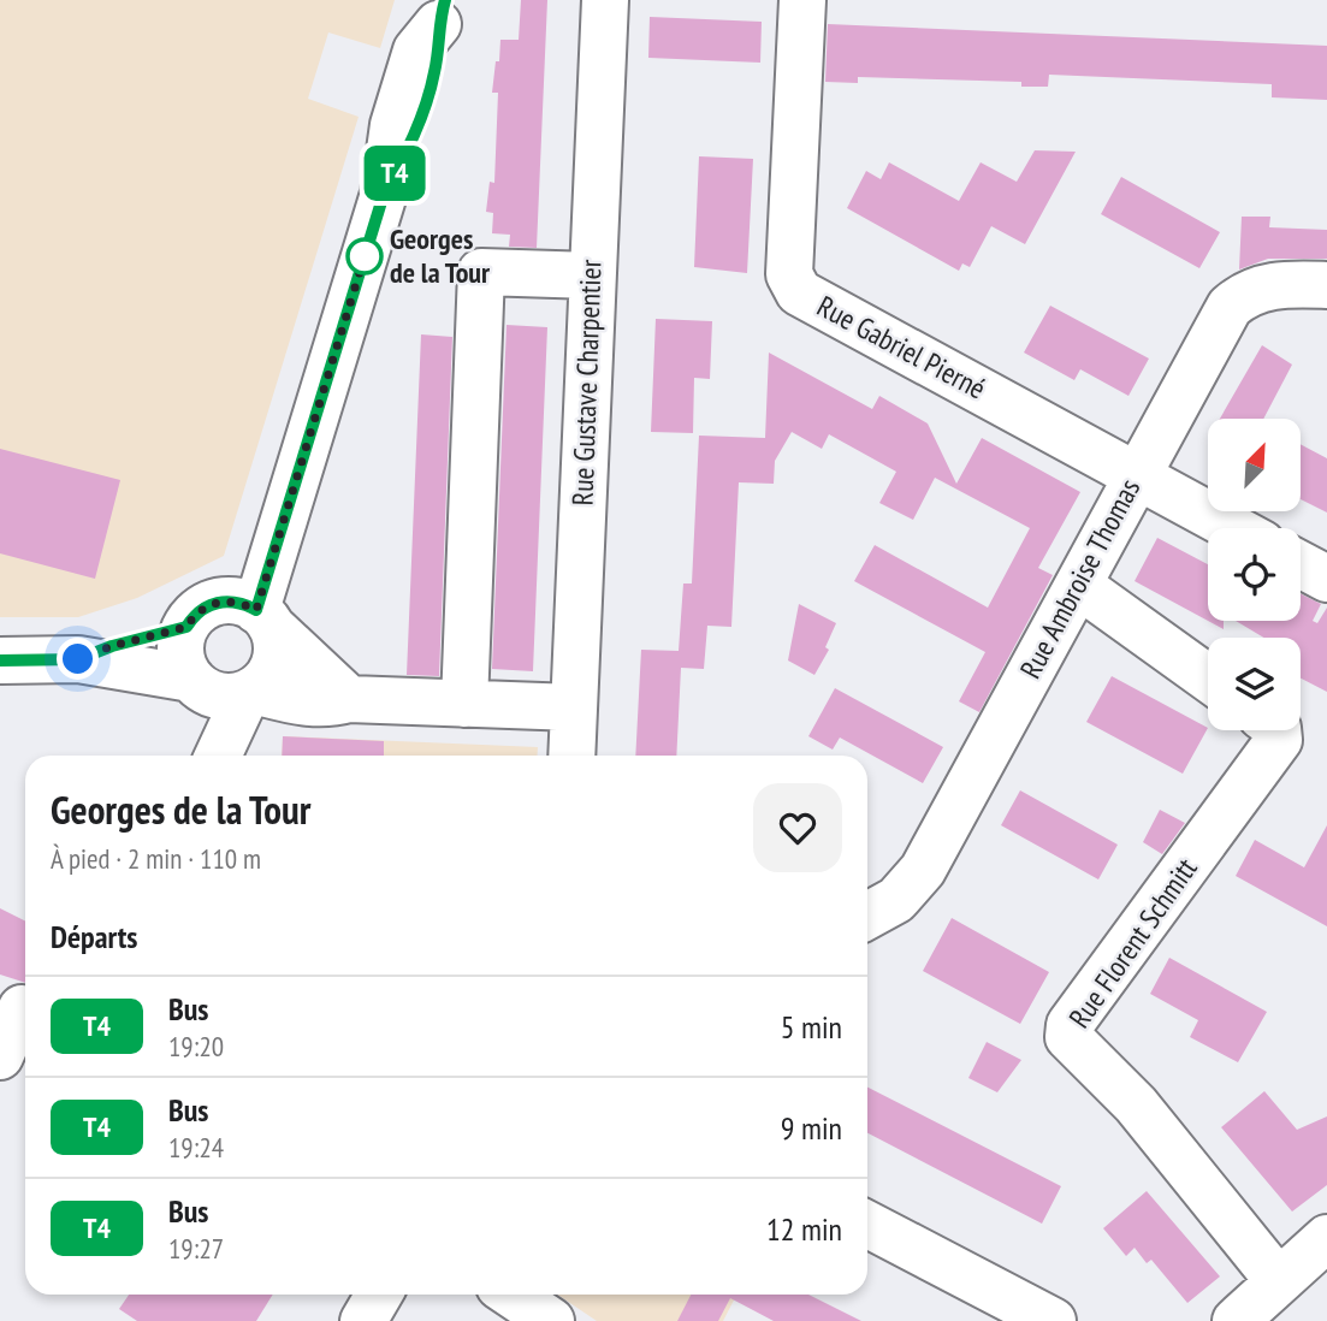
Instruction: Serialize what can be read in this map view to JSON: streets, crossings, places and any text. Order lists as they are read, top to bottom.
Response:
{
  "streets": {
    "street": [
      "Rue Gabriel Pierné",
      "Rue Gustave Charpentier",
      "Rue Ambroise Thomas",
      "Rue Florent Schmitt"
    ]
  },
  "crossings": [
    ["Rue Gabriel Pierné", "Rue Ambroise Thomas"]
  ],
  "places": ["Georges de la Tour"],
  "lines": ["bus line T4"],
  "north": "top right",
  "page": {
    "on_map": "T4",
    "heading": [
      ["Georges de la Tour", "À pied · 2 min · 110 m"],
      "Départs"
    ],
    "list": [
      {
        "mark": "T4",
        "name": "Bus",
        "note": "19:20",
        "value": "5 min"
      },
      {
        "mark": "T4",
        "name": "Bus",
        "note": "19:24",
        "value": "9 min"
      },
      {
        "mark": "T4",
        "name": "Bus",
        "note": "19:27",
        "value": "12 min"
      }
    ]
  }
}
